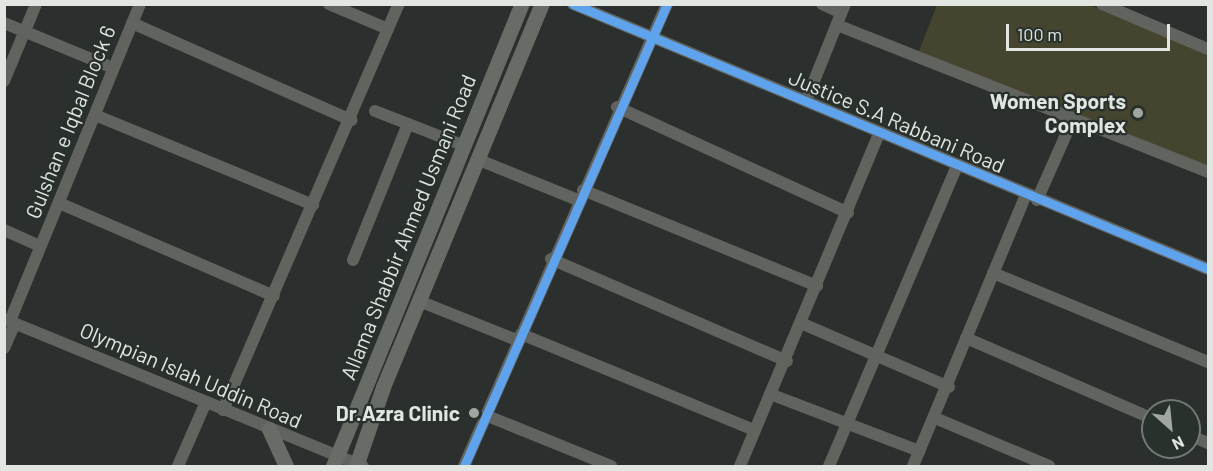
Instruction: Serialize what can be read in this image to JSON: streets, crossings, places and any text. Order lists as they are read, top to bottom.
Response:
{
  "streets": {
    "main road": ["Allama Shabbir Ahmed Usmani Road"],
    "street": ["Justice S.A Rabbani Road", "Gulshan e Iqbal Block 6", "Olympian Islah Uddin Road"]
  },
  "crossings": [
    ["Gulshan e Iqbal Block 6", "Olympian Islah Uddin Road"],
    ["Allama Shabbir Ahmed Usmani Road", "Olympian Islah Uddin Road"]
  ],
  "places": ["Women Sports Complex", "Dr.Azra Clinic"],
  "scale_bar": "100 m",
  "north": "bottom right"
}
